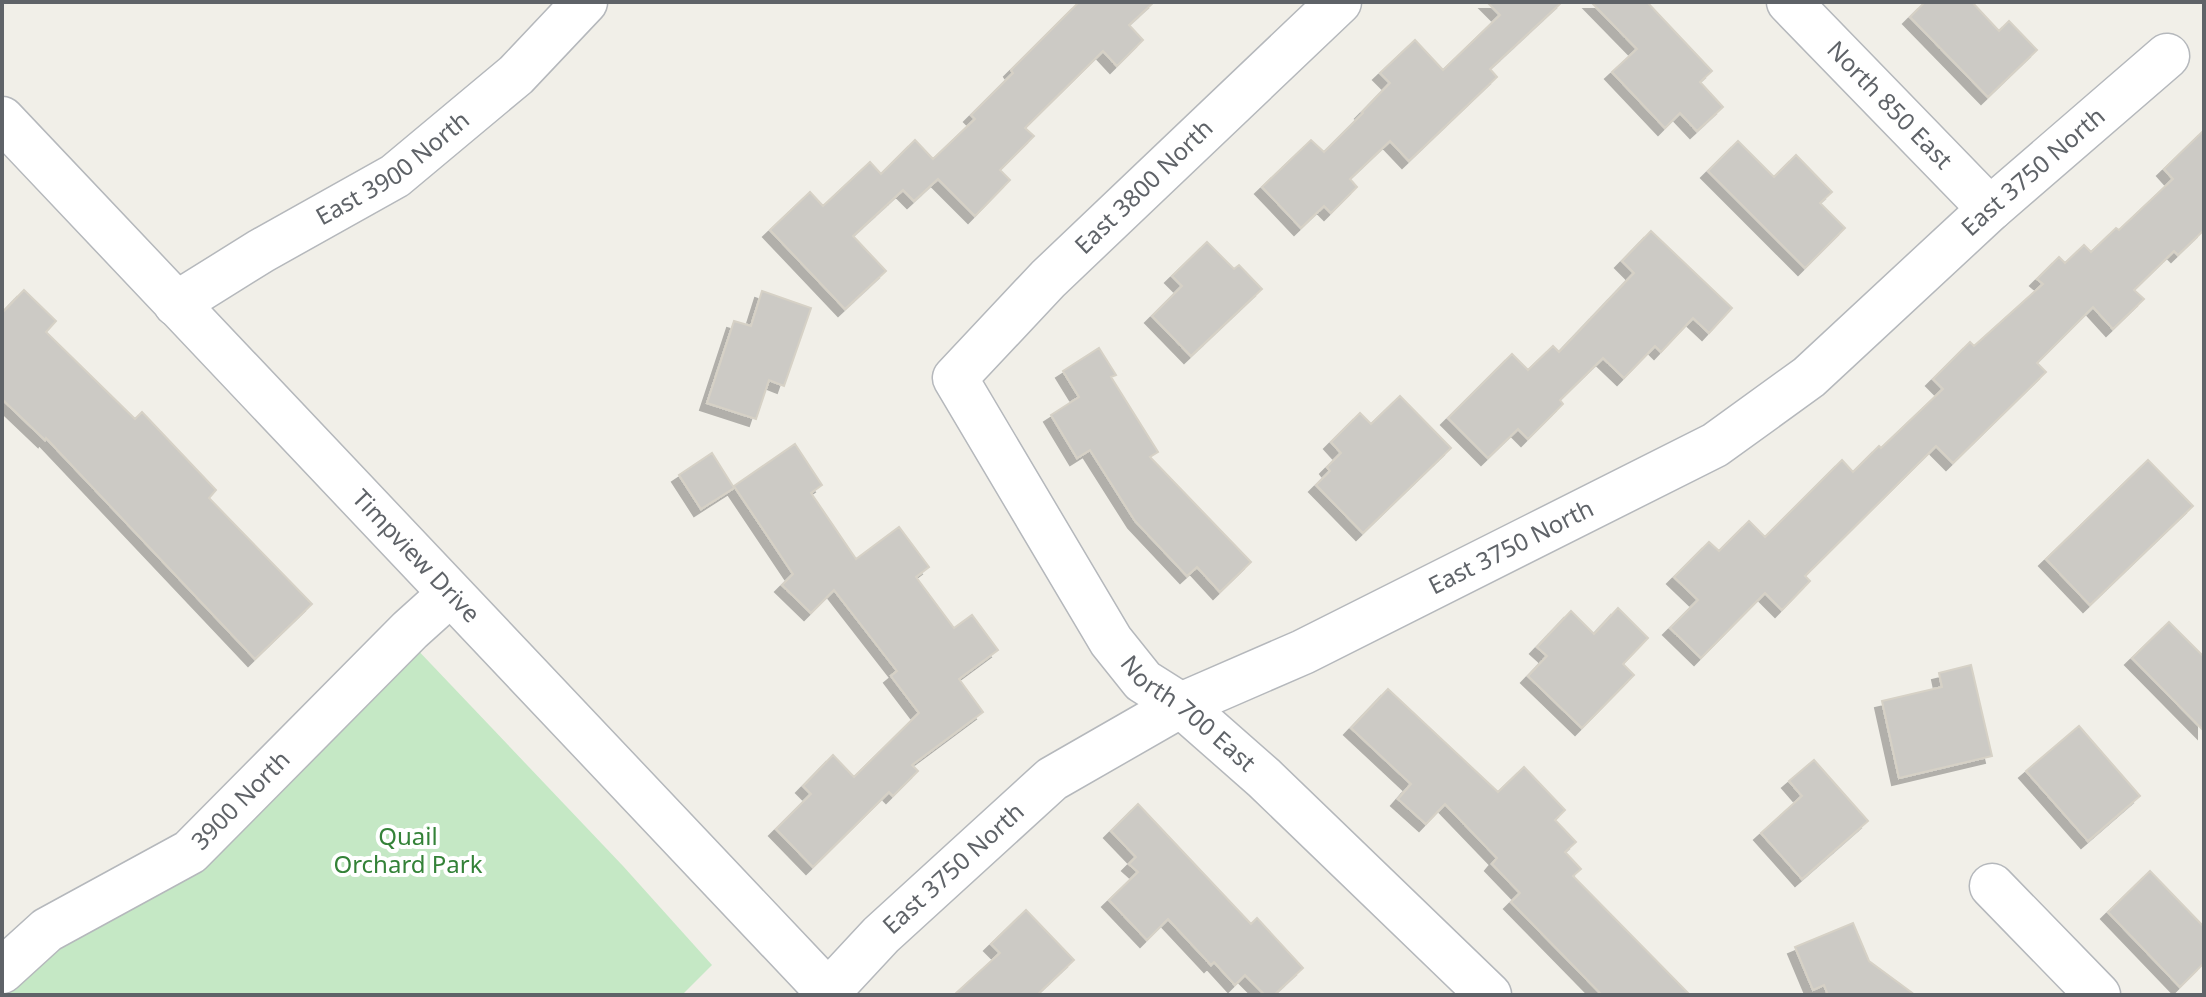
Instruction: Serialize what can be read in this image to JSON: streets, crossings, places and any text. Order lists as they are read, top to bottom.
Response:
{
  "streets": {
    "street": [
      "North 850 East",
      "East 3900 North",
      "East 3750 North",
      "East 3800 North",
      "Timpview Drive",
      "North 700 East",
      "3900 North"
    ]
  },
  "crossings": [
    ["North 850 East", "East 3750 North"],
    ["East 3900 North", "Timpview Drive"],
    ["East 3750 North", "Timpview Drive"],
    ["East 3750 North", "North 700 East"],
    ["East 3800 North", "North 700 East"],
    ["Timpview Drive", "3900 North"]
  ],
  "parks": ["Quail Orchard Park"]
}
